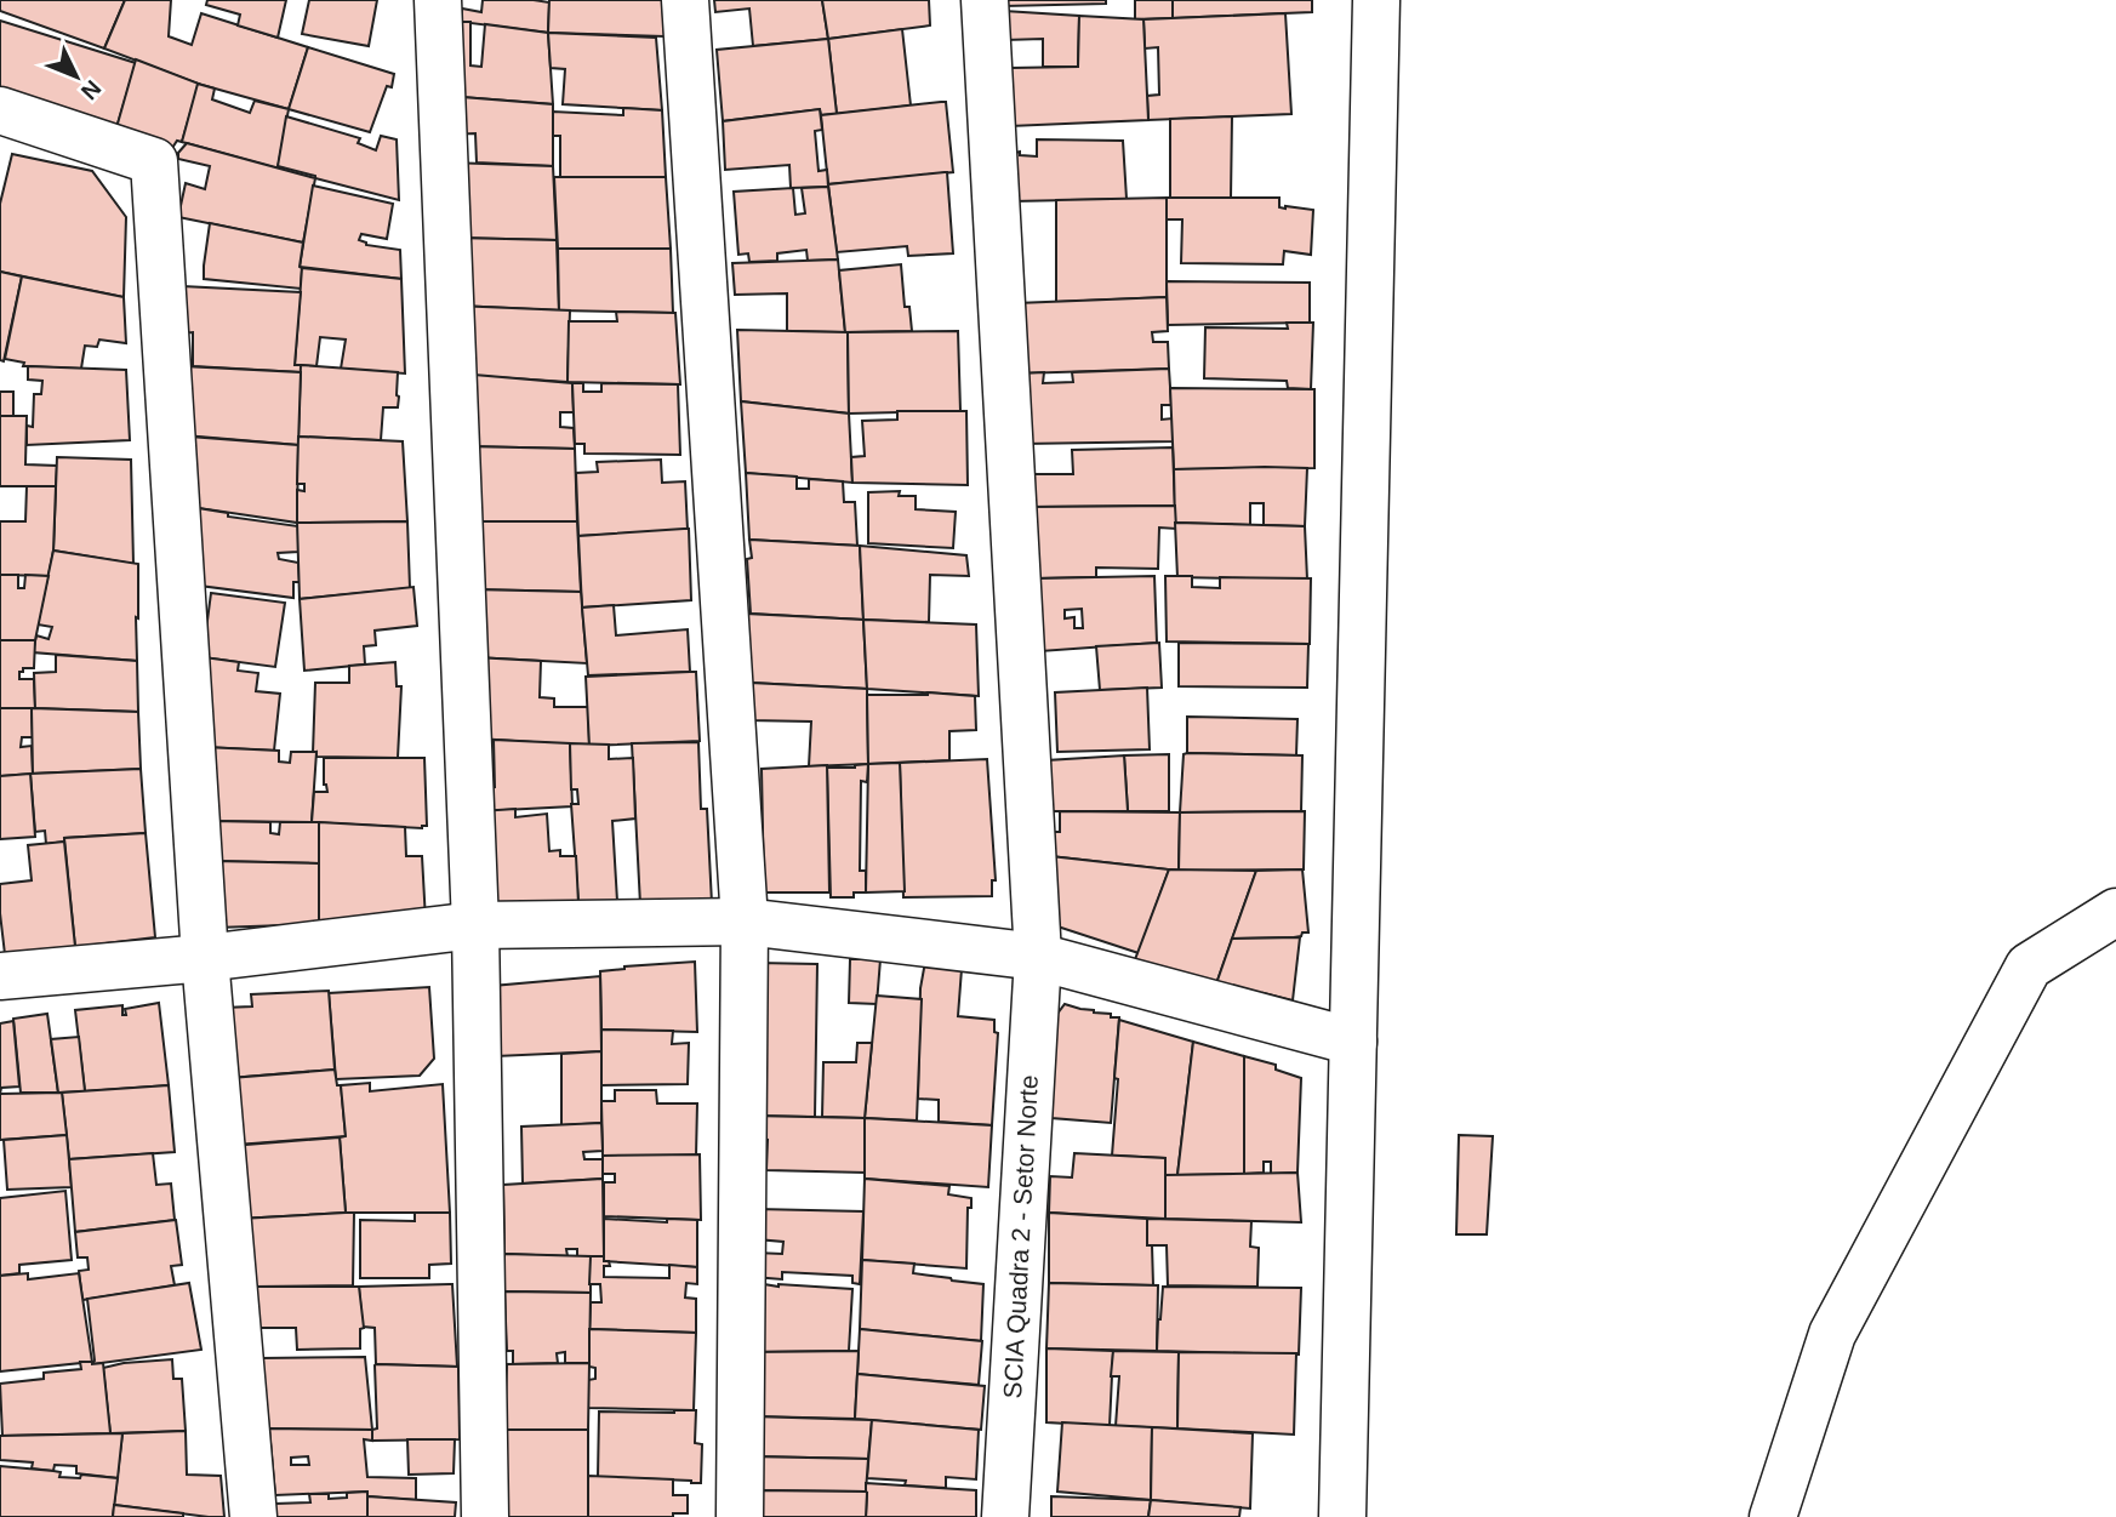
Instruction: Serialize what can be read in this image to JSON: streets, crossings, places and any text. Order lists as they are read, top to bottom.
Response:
{
  "streets": {
    "street": ["SCIA Quadra 2 - Setor Norte"]
  },
  "north": "bottom right"
}
